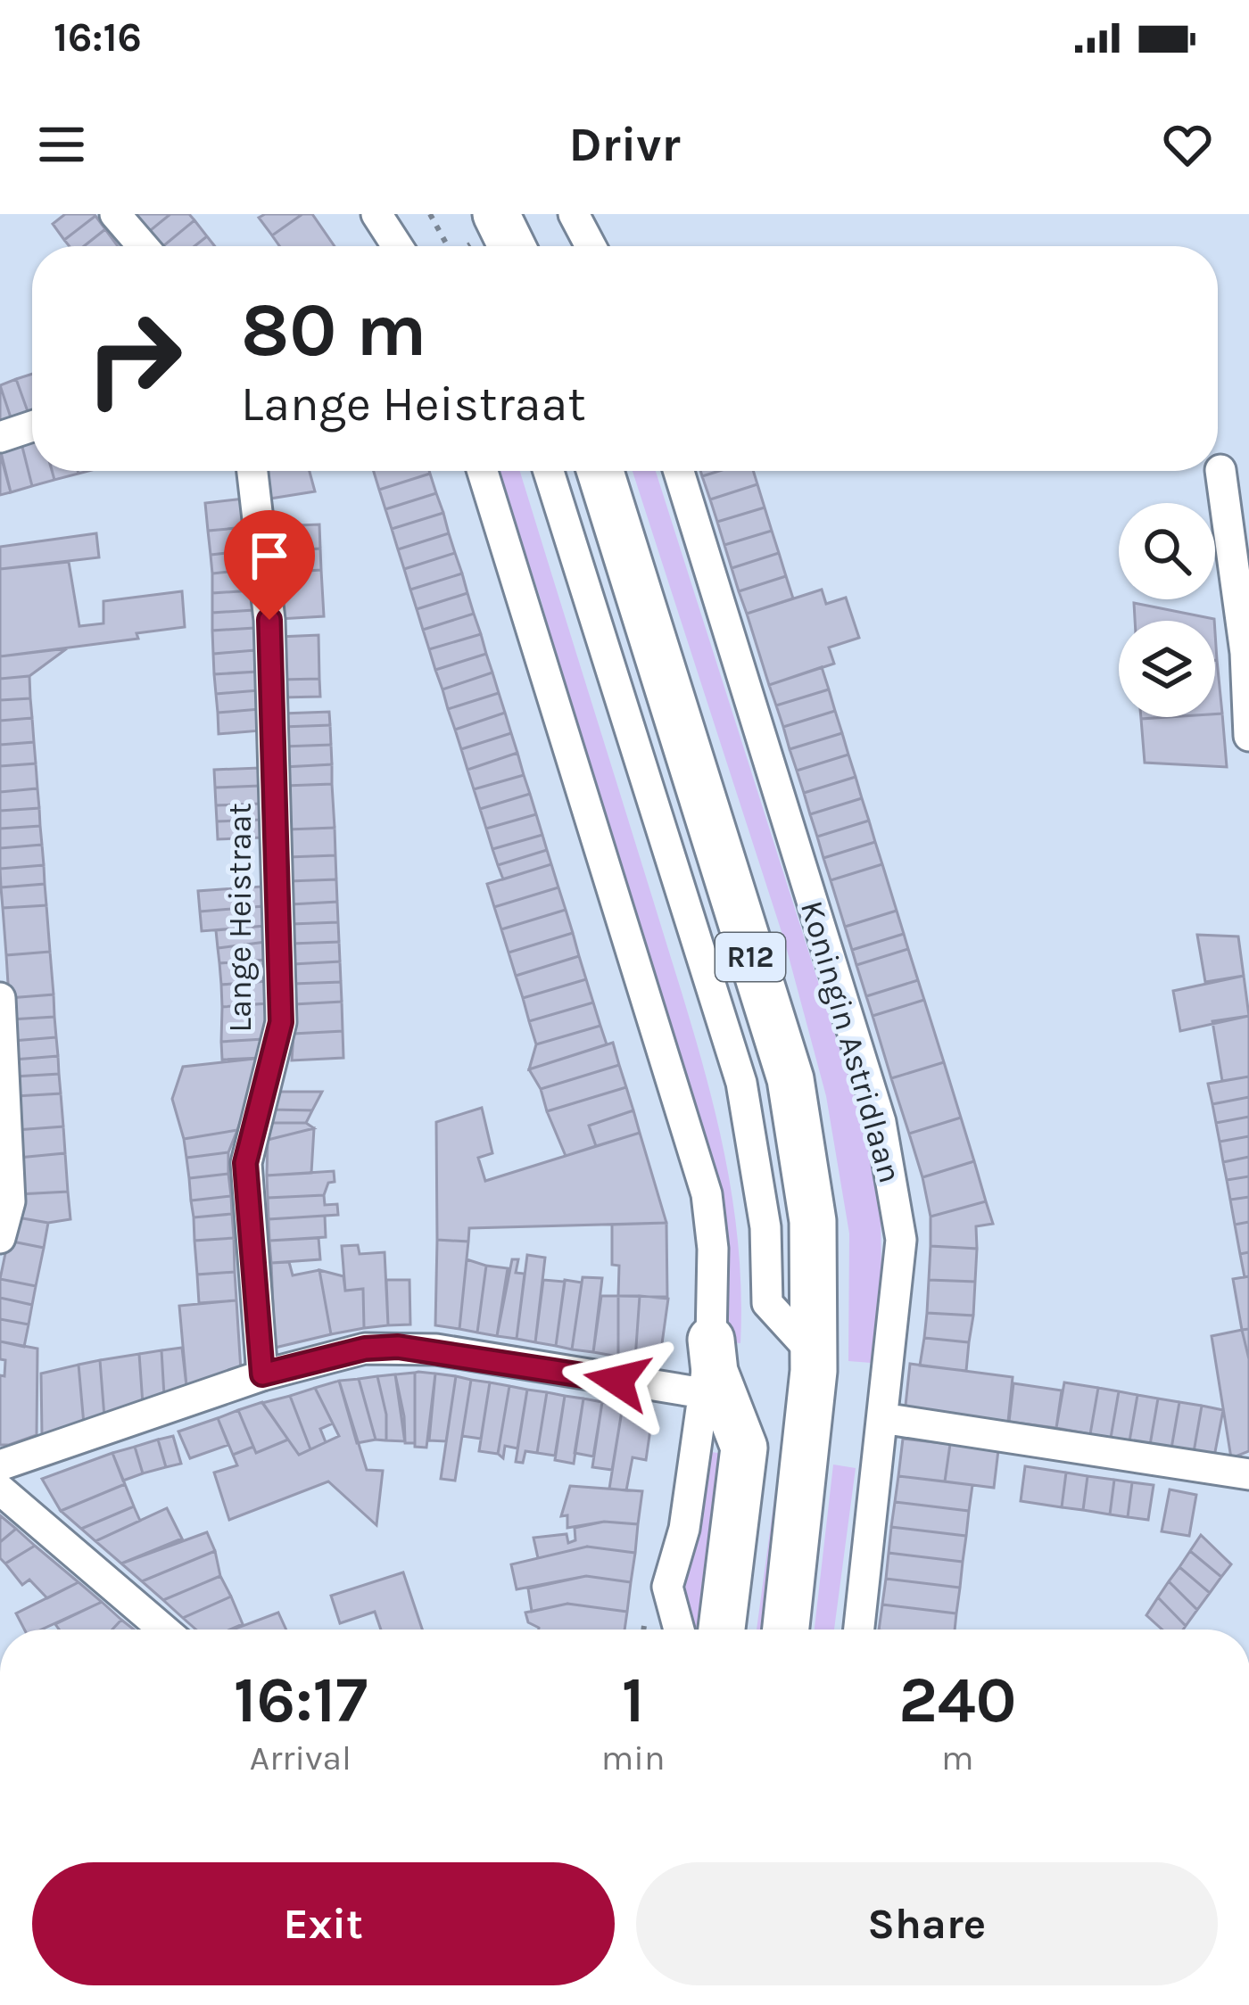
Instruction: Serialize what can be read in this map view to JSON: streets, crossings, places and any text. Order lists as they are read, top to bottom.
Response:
{
  "streets": {
    "main road": ["R12"],
    "street": ["Lange Heistraat", "Koningin Astridlaan"]
  },
  "page": {
    "status": "16:16",
    "header": "Drivr",
    "turn": ["80 m", "Lange Heistraat"],
    "eta": [
      "16:17",
      "Arrival",
      "1",
      "min",
      "240",
      "m"
    ],
    "buttons": ["Exit", "Share"]
  }
}
